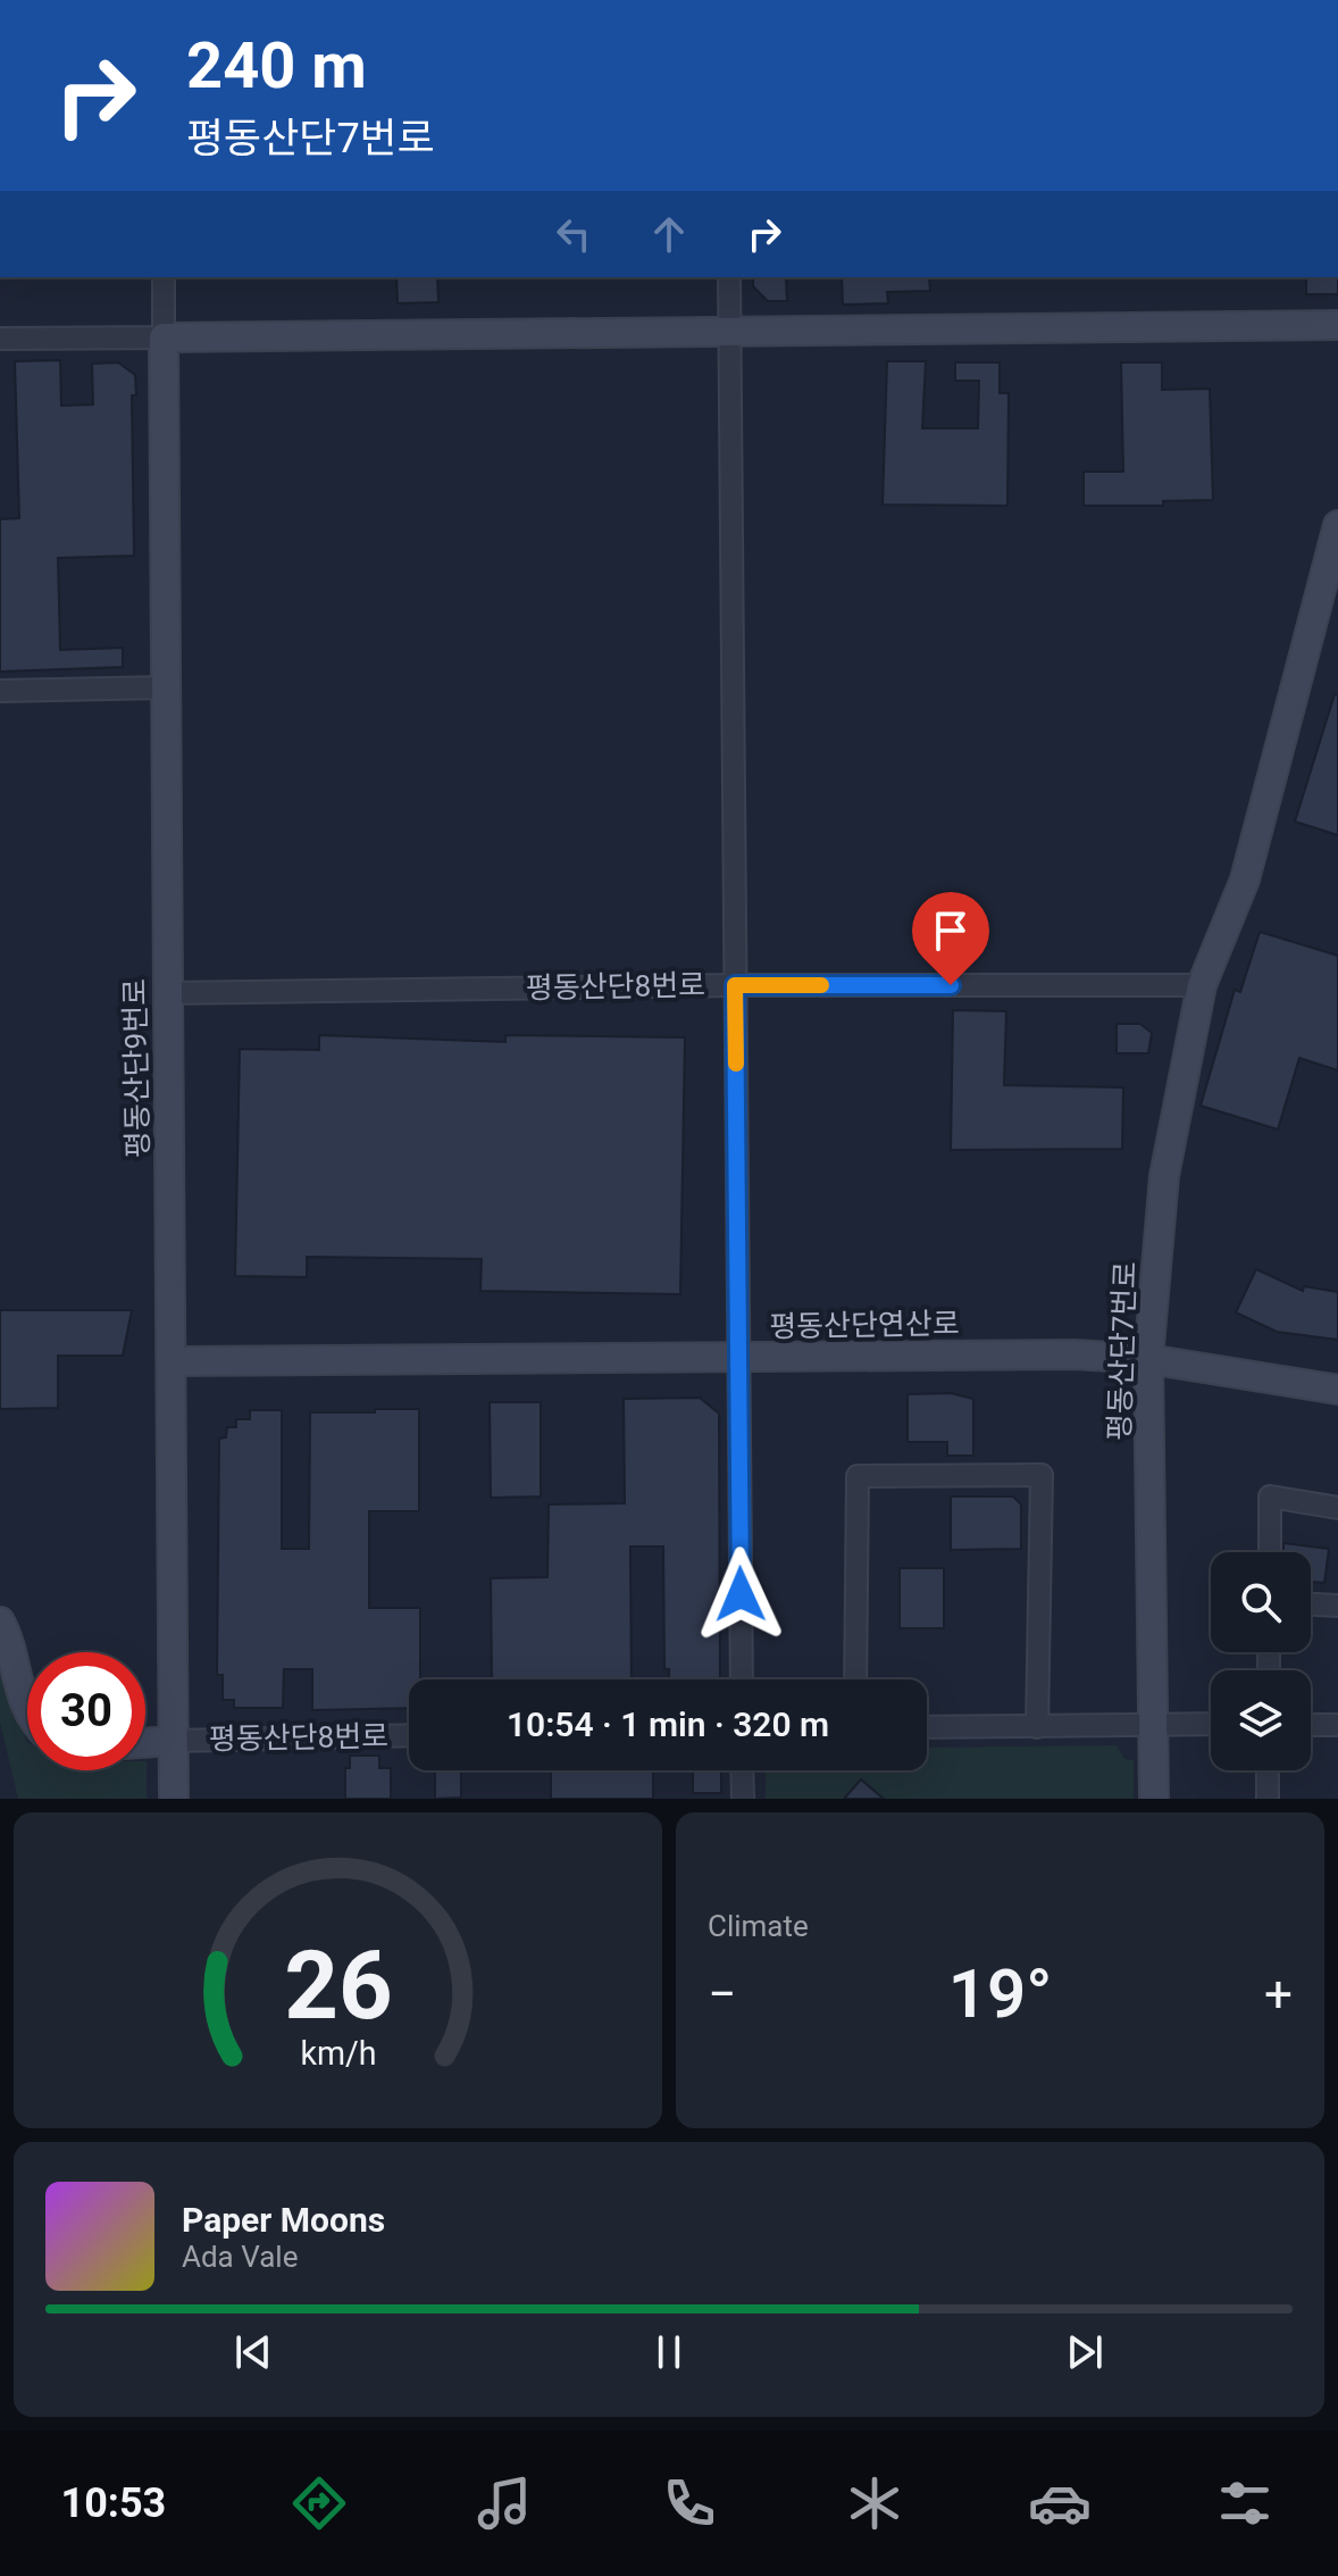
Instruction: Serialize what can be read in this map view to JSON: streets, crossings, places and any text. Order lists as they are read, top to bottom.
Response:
{
  "streets": {
    "street": [
      "평동산단8번로",
      "평동산단9번로",
      "평동산단연산로",
      "평동산단7번로"
    ]
  },
  "crossings": [
    ["평동산단8번로", "평동산단9번로"],
    ["평동산단8번로", "평동산단연산로"],
    ["평동산단9번로", "평동산단연산로"],
    ["평동산단연산로", "평동산단7번로"]
  ],
  "page": {
    "turn": ["240 m", "평동산단7번로"],
    "limit": "30",
    "trip": "10:54 · 1 min · 320 m",
    "tile": "Climate",
    "heat": ["−", "19°", "+"],
    "song": ["Paper Moons", "Ada Vale"],
    "tabs": "10:53",
    "gauge": ["26", "km/h"]
  }
}
